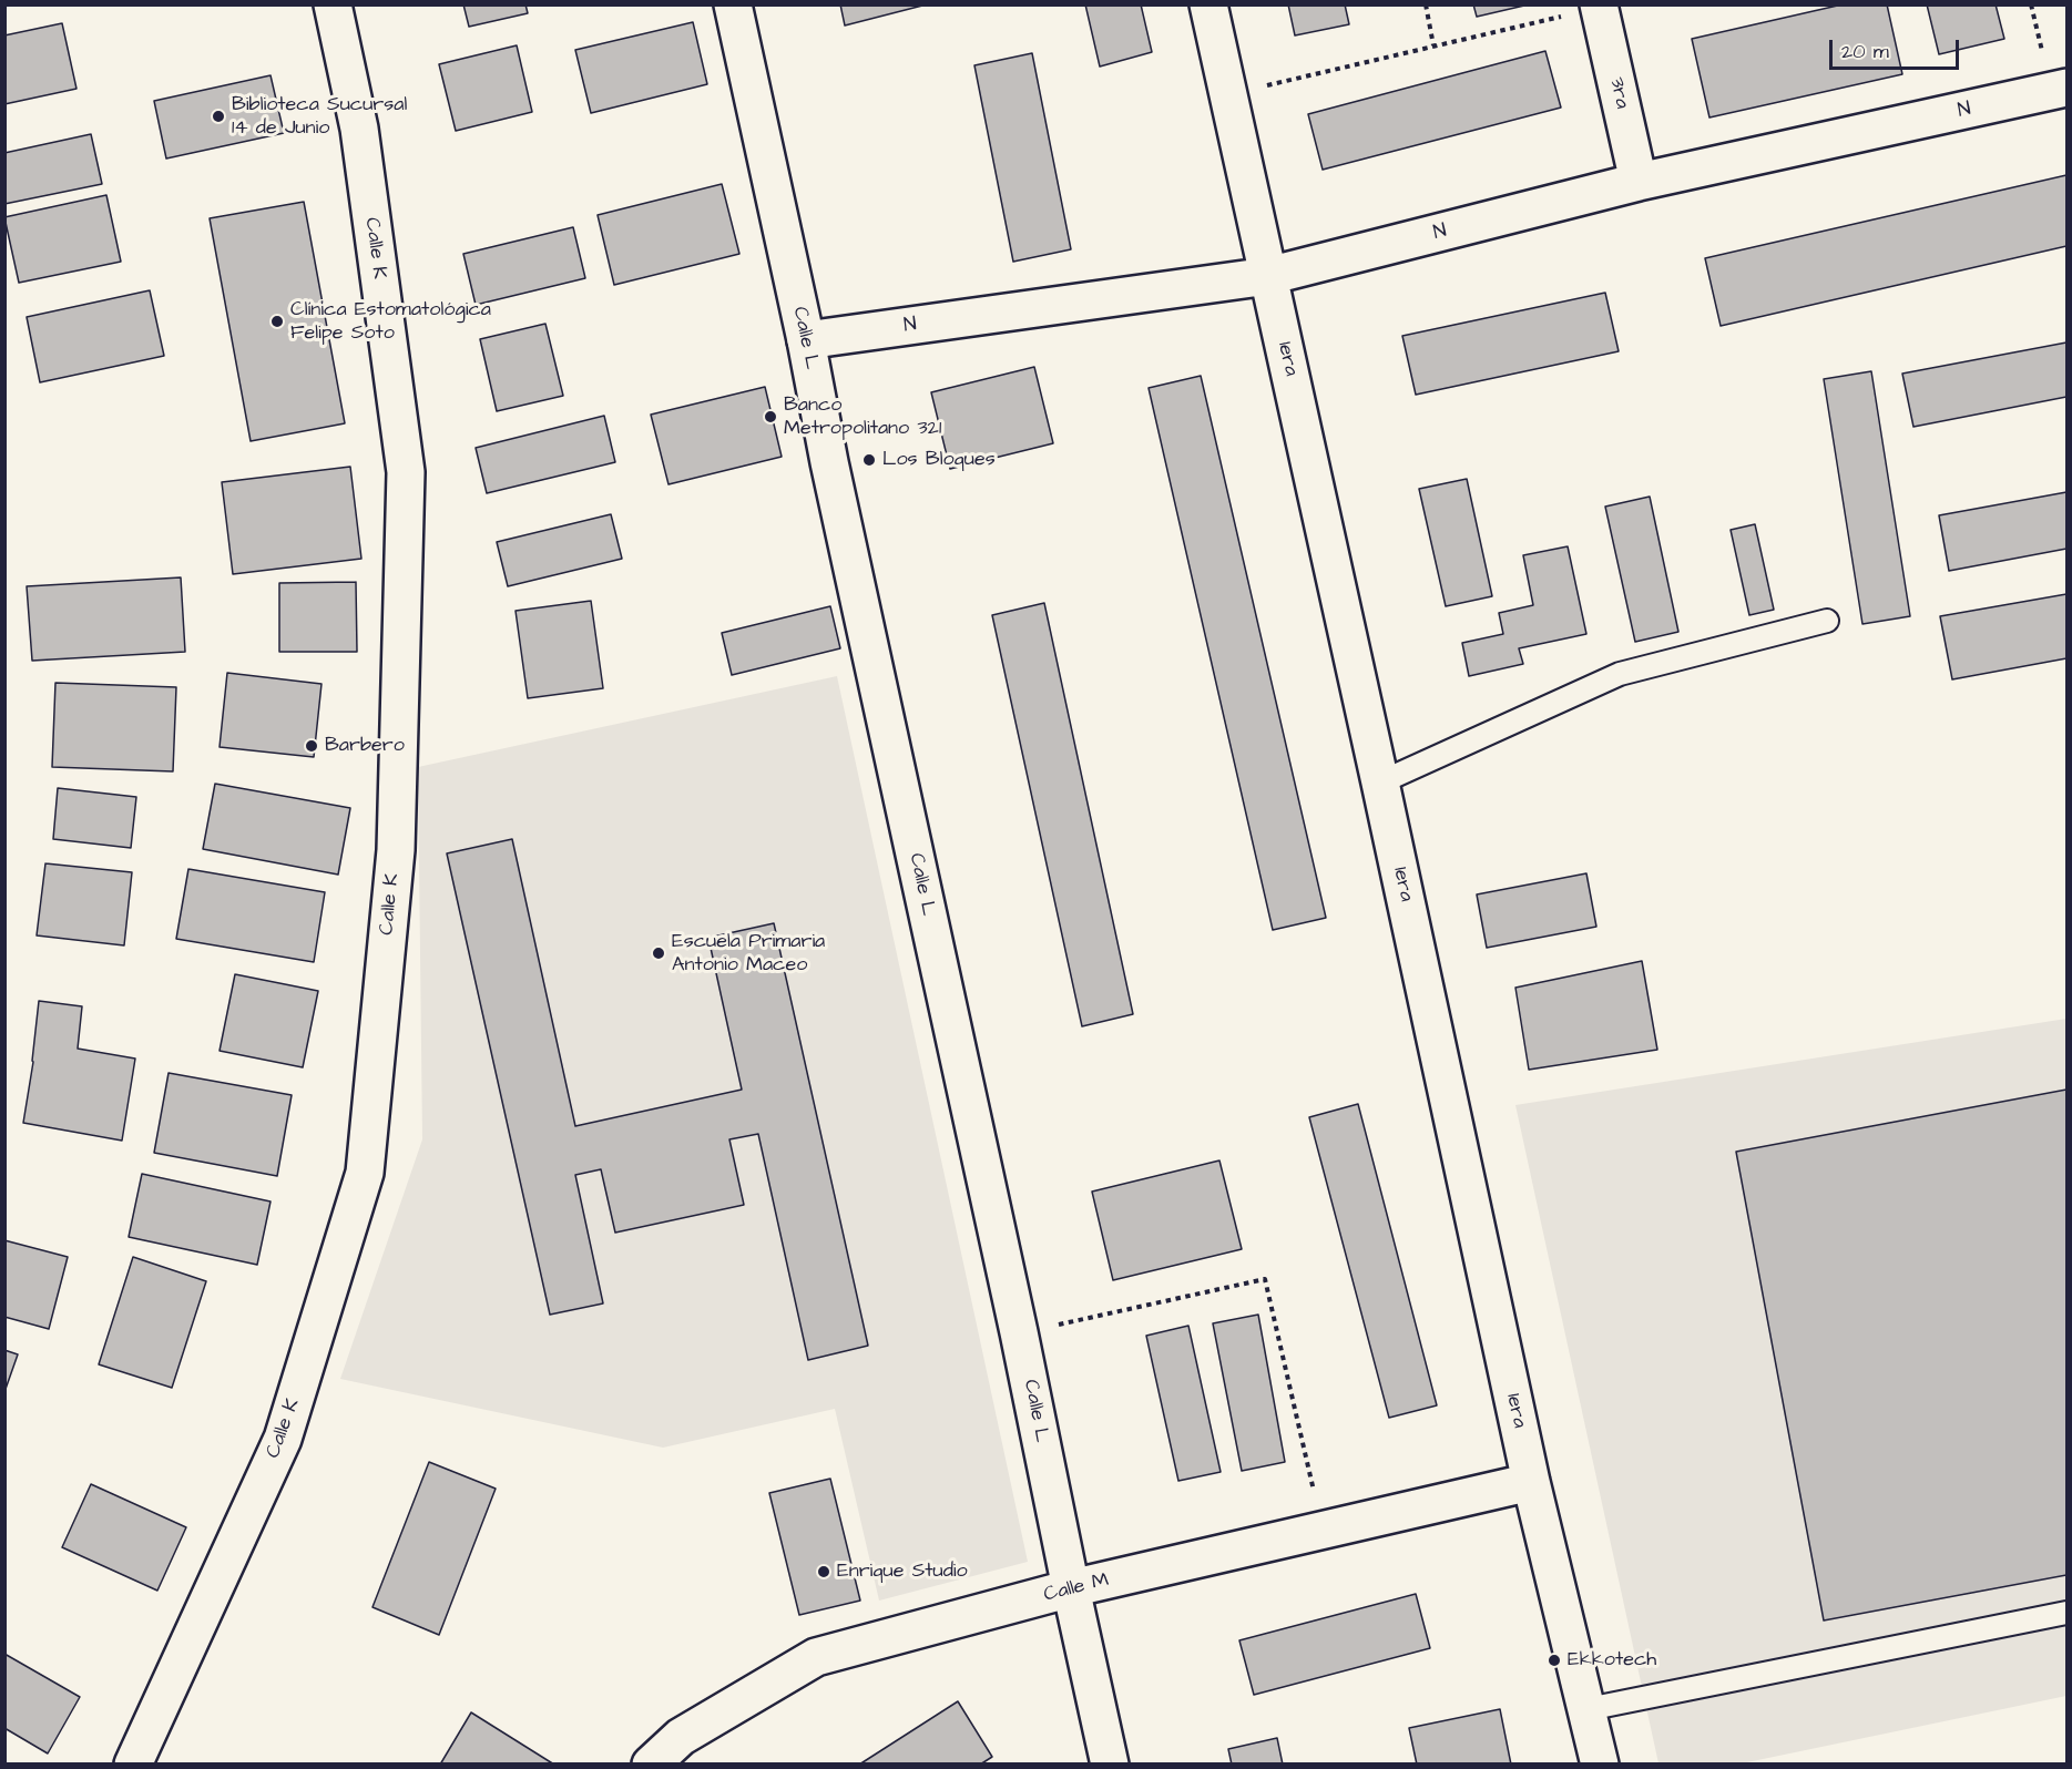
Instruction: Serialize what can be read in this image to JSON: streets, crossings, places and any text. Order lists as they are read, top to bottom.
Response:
{
  "streets": {
    "street": [
      "3ra",
      "N",
      "Calle K",
      "Calle L",
      "1era",
      "Calle M"
    ]
  },
  "crossings": [
    ["3ra", "N"],
    ["N", "Calle L"],
    ["N", "1era"],
    ["Calle L", "Calle M"],
    ["1era", "Calle M"]
  ],
  "places": [
    "Biblioteca Sucursal 14 de Junio",
    "Clínica Estomatológica Felipe Soto",
    "Banco Metropolitano 321",
    "Los Bloques",
    "Barbero",
    "Escuela Primaria Antonio Maceo",
    "Enrique Studio",
    "Ekkotech"
  ],
  "scale_bar": "20 m"
}
